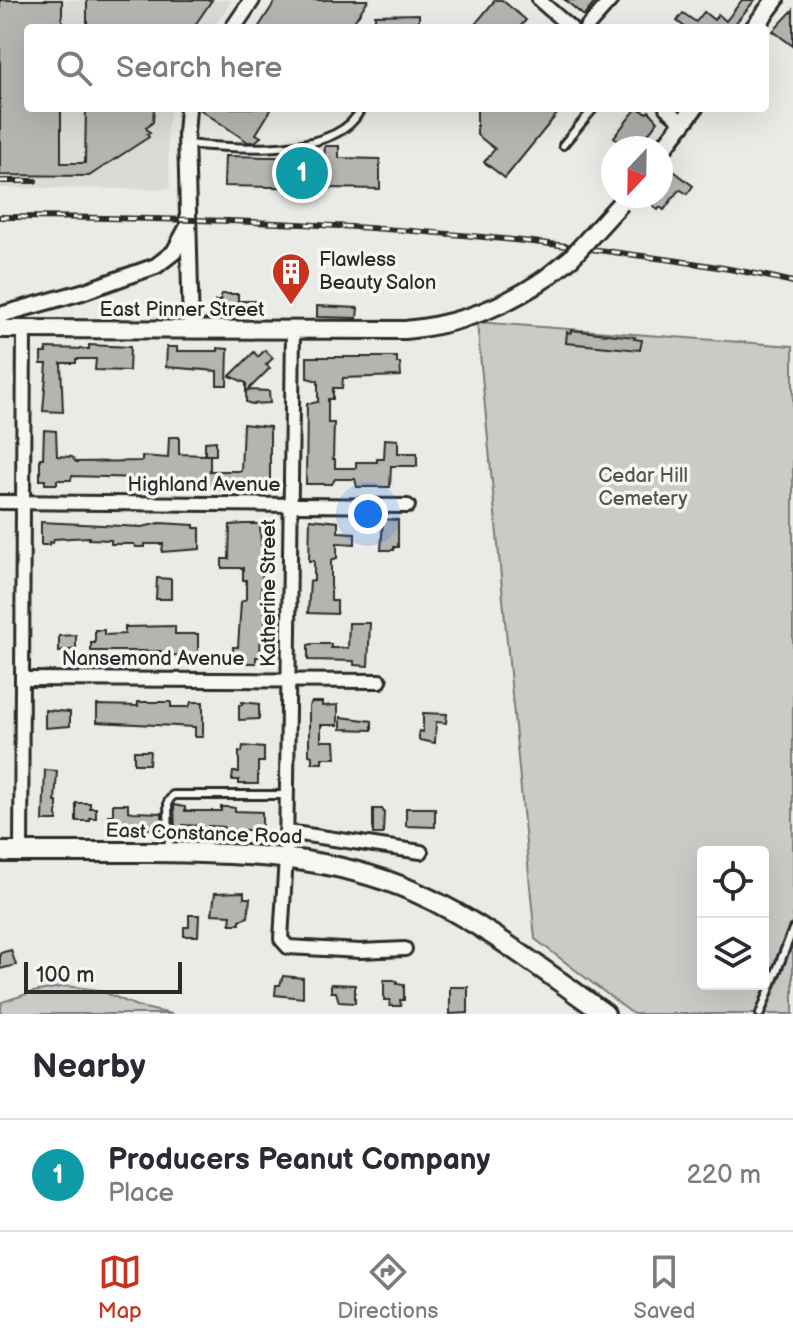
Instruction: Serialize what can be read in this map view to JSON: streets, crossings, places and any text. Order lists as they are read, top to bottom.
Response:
{
  "streets": {
    "main road": ["East Pinner Street", "East Constance Road"],
    "street": ["Highland Avenue", "Katherine Street", "Nansemond Avenue"]
  },
  "crossings": [
    ["East Pinner Street", "Katherine Street"],
    ["Highland Avenue", "Katherine Street"],
    ["Katherine Street", "Nansemond Avenue"],
    ["Katherine Street", "East Constance Road"]
  ],
  "parks": ["Cedar Hill Cemetery"],
  "places": {
    "building": ["Flawless Beauty Salon"]
  },
  "scale_bar": "100 m",
  "north": "bottom",
  "page": {
    "search": "Search here",
    "pins": "1",
    "scale": "100 m",
    "heading": "Nearby",
    "list": [
      {
        "mark": "1",
        "name": "Producers Peanut Company",
        "note": "Place",
        "value": "220 m"
      }
    ],
    "nav": ["Map", "Directions", "Saved"]
  }
}
